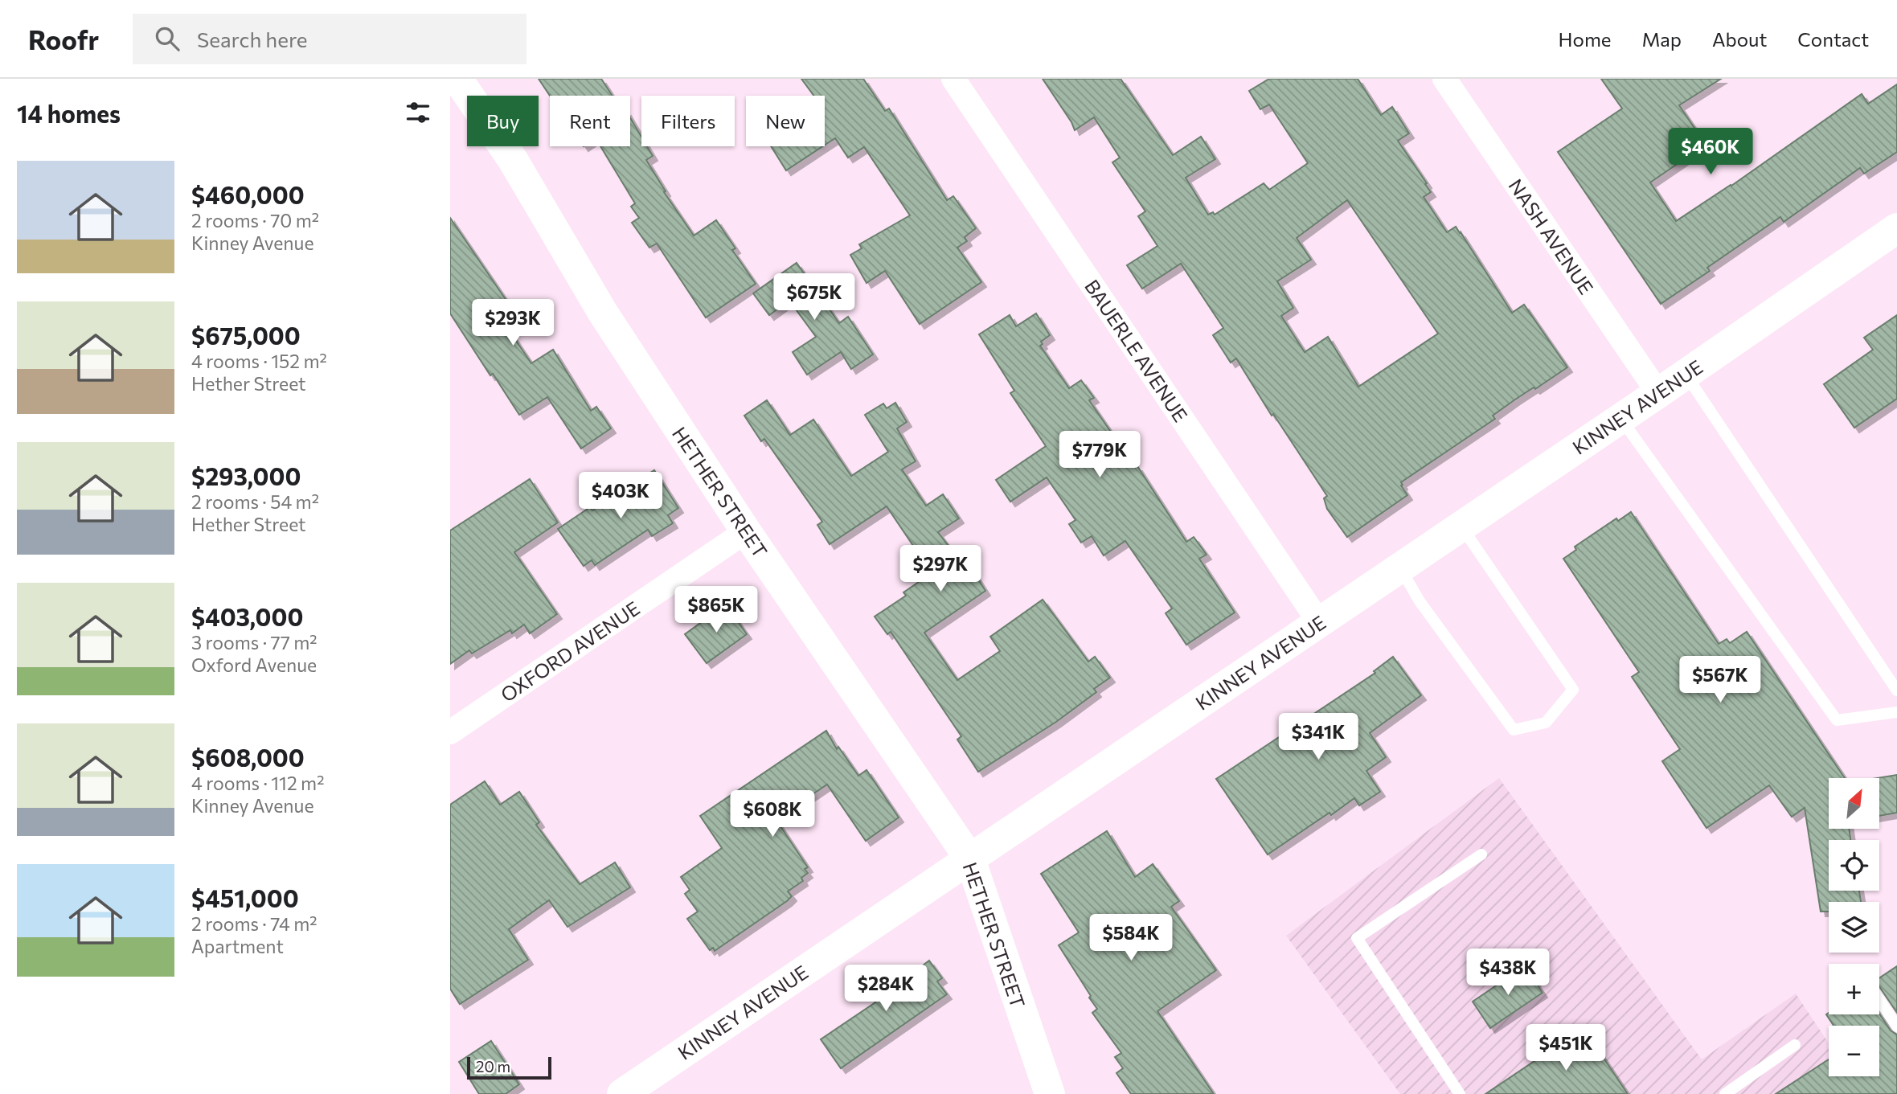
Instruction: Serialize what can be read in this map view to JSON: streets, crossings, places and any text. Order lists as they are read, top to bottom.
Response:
{
  "streets": {
    "street": [
      "NASH AVENUE",
      "BAUERLE AVENUE",
      "KINNEY AVENUE",
      "HETHER STREET",
      "OXFORD AVENUE"
    ]
  },
  "crossings": [
    ["NASH AVENUE", "KINNEY AVENUE"],
    ["BAUERLE AVENUE", "KINNEY AVENUE"],
    ["KINNEY AVENUE", "HETHER STREET"],
    ["HETHER STREET", "OXFORD AVENUE"]
  ],
  "scale_bar": "20 m",
  "north": "top right",
  "page": {
    "header": "Roofr",
    "search": "Search here",
    "nav": [
      "Home",
      "Map",
      "About",
      "Contact"
    ],
    "heading": "14 homes",
    "chip": [
      "Buy",
      "Rent",
      "Filters",
      "New"
    ],
    "price": [
      "$460K",
      "$675K",
      "$293K",
      "$779K",
      "$403K",
      "$297K",
      "$865K",
      "$567K",
      "$341K",
      "$608K",
      "$584K",
      "$438K",
      "$284K",
      "$451K"
    ],
    "list": [
      {
        "name": "$460,000",
        "note": "2 rooms · 70 m² · Kinney Avenue"
      },
      {
        "name": "$675,000",
        "note": "4 rooms · 152 m² · Hether Street"
      },
      {
        "name": "$293,000",
        "note": "2 rooms · 54 m² · Hether Street"
      },
      {
        "name": "$403,000",
        "note": "3 rooms · 77 m² · Oxford Avenue"
      },
      {
        "name": "$608,000",
        "note": "4 rooms · 112 m² · Kinney Avenue"
      },
      {
        "name": "$451,000",
        "note": "2 rooms · 74 m² · Apartment"
      }
    ],
    "map_buttons": ["+", "−"],
    "scale": "20 m"
  }
}
